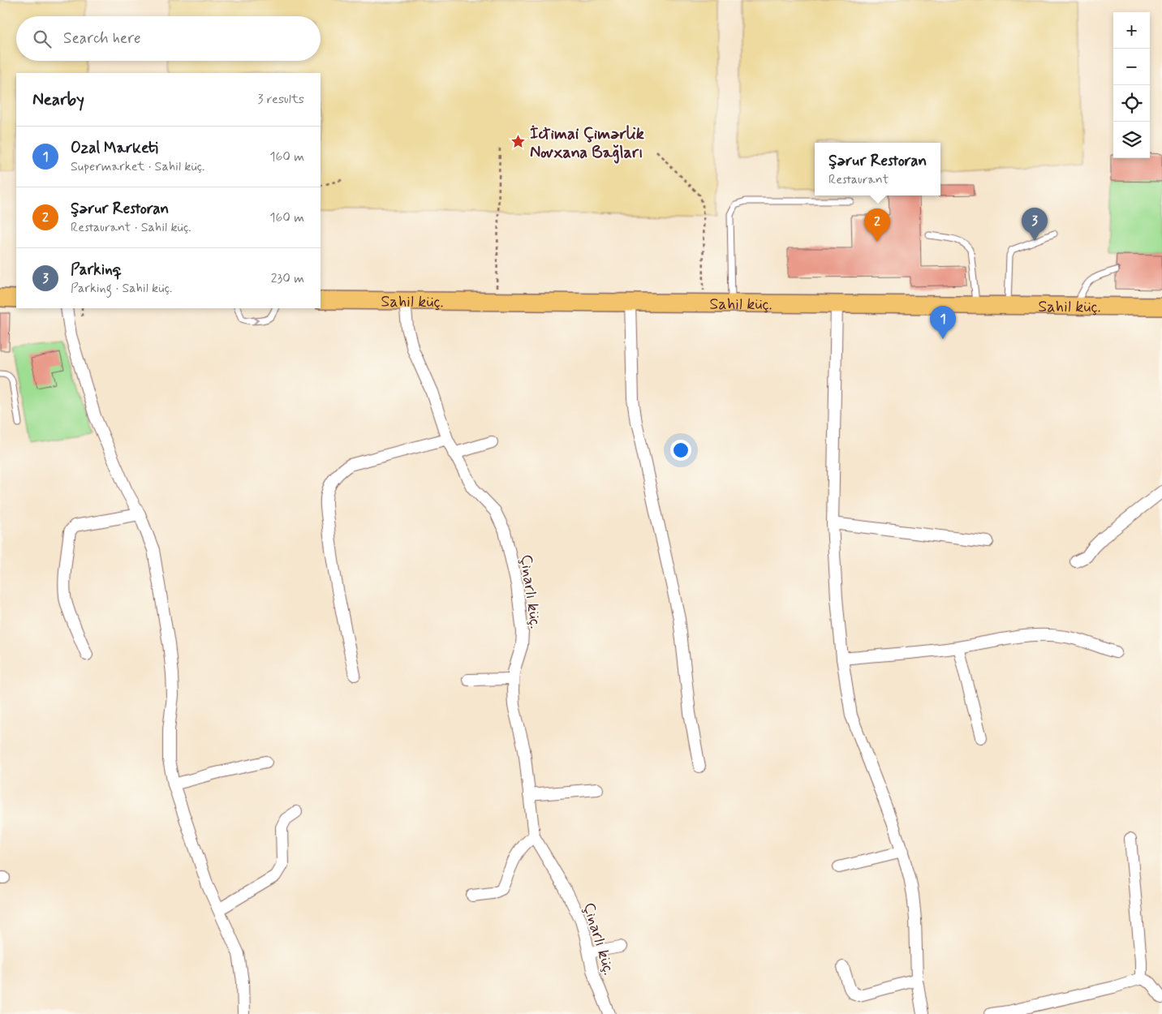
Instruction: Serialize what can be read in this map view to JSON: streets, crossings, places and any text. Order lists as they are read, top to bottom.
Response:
{
  "streets": {
    "main road": ["Sahil küç."],
    "street": ["Çinarlı küç."]
  },
  "crossings": [
    ["Sahil küç.", "Çinarlı küç."]
  ],
  "places": {
    "place": ["İctimai Çimərlik Novxana Bağları"]
  },
  "page": {
    "map_buttons": ["+", "−"],
    "search": "Search here",
    "heading": ["Nearby", "3 results"],
    "list": [
      {
        "mark": "1",
        "name": "Ozal Marketi",
        "note": "Supermarket · Sahil küç.",
        "value": "160 m"
      },
      {
        "mark": "2",
        "name": "Şərur Restoran",
        "note": "Restaurant · Sahil küç.",
        "value": "160 m"
      },
      {
        "mark": "3",
        "name": "Parkinq",
        "note": "Parking · Sahil küç.",
        "value": "230 m"
      }
    ],
    "popup": ["Şərur Restoran", "Restaurant"],
    "pins": ["3", "2", "1"]
  }
}
